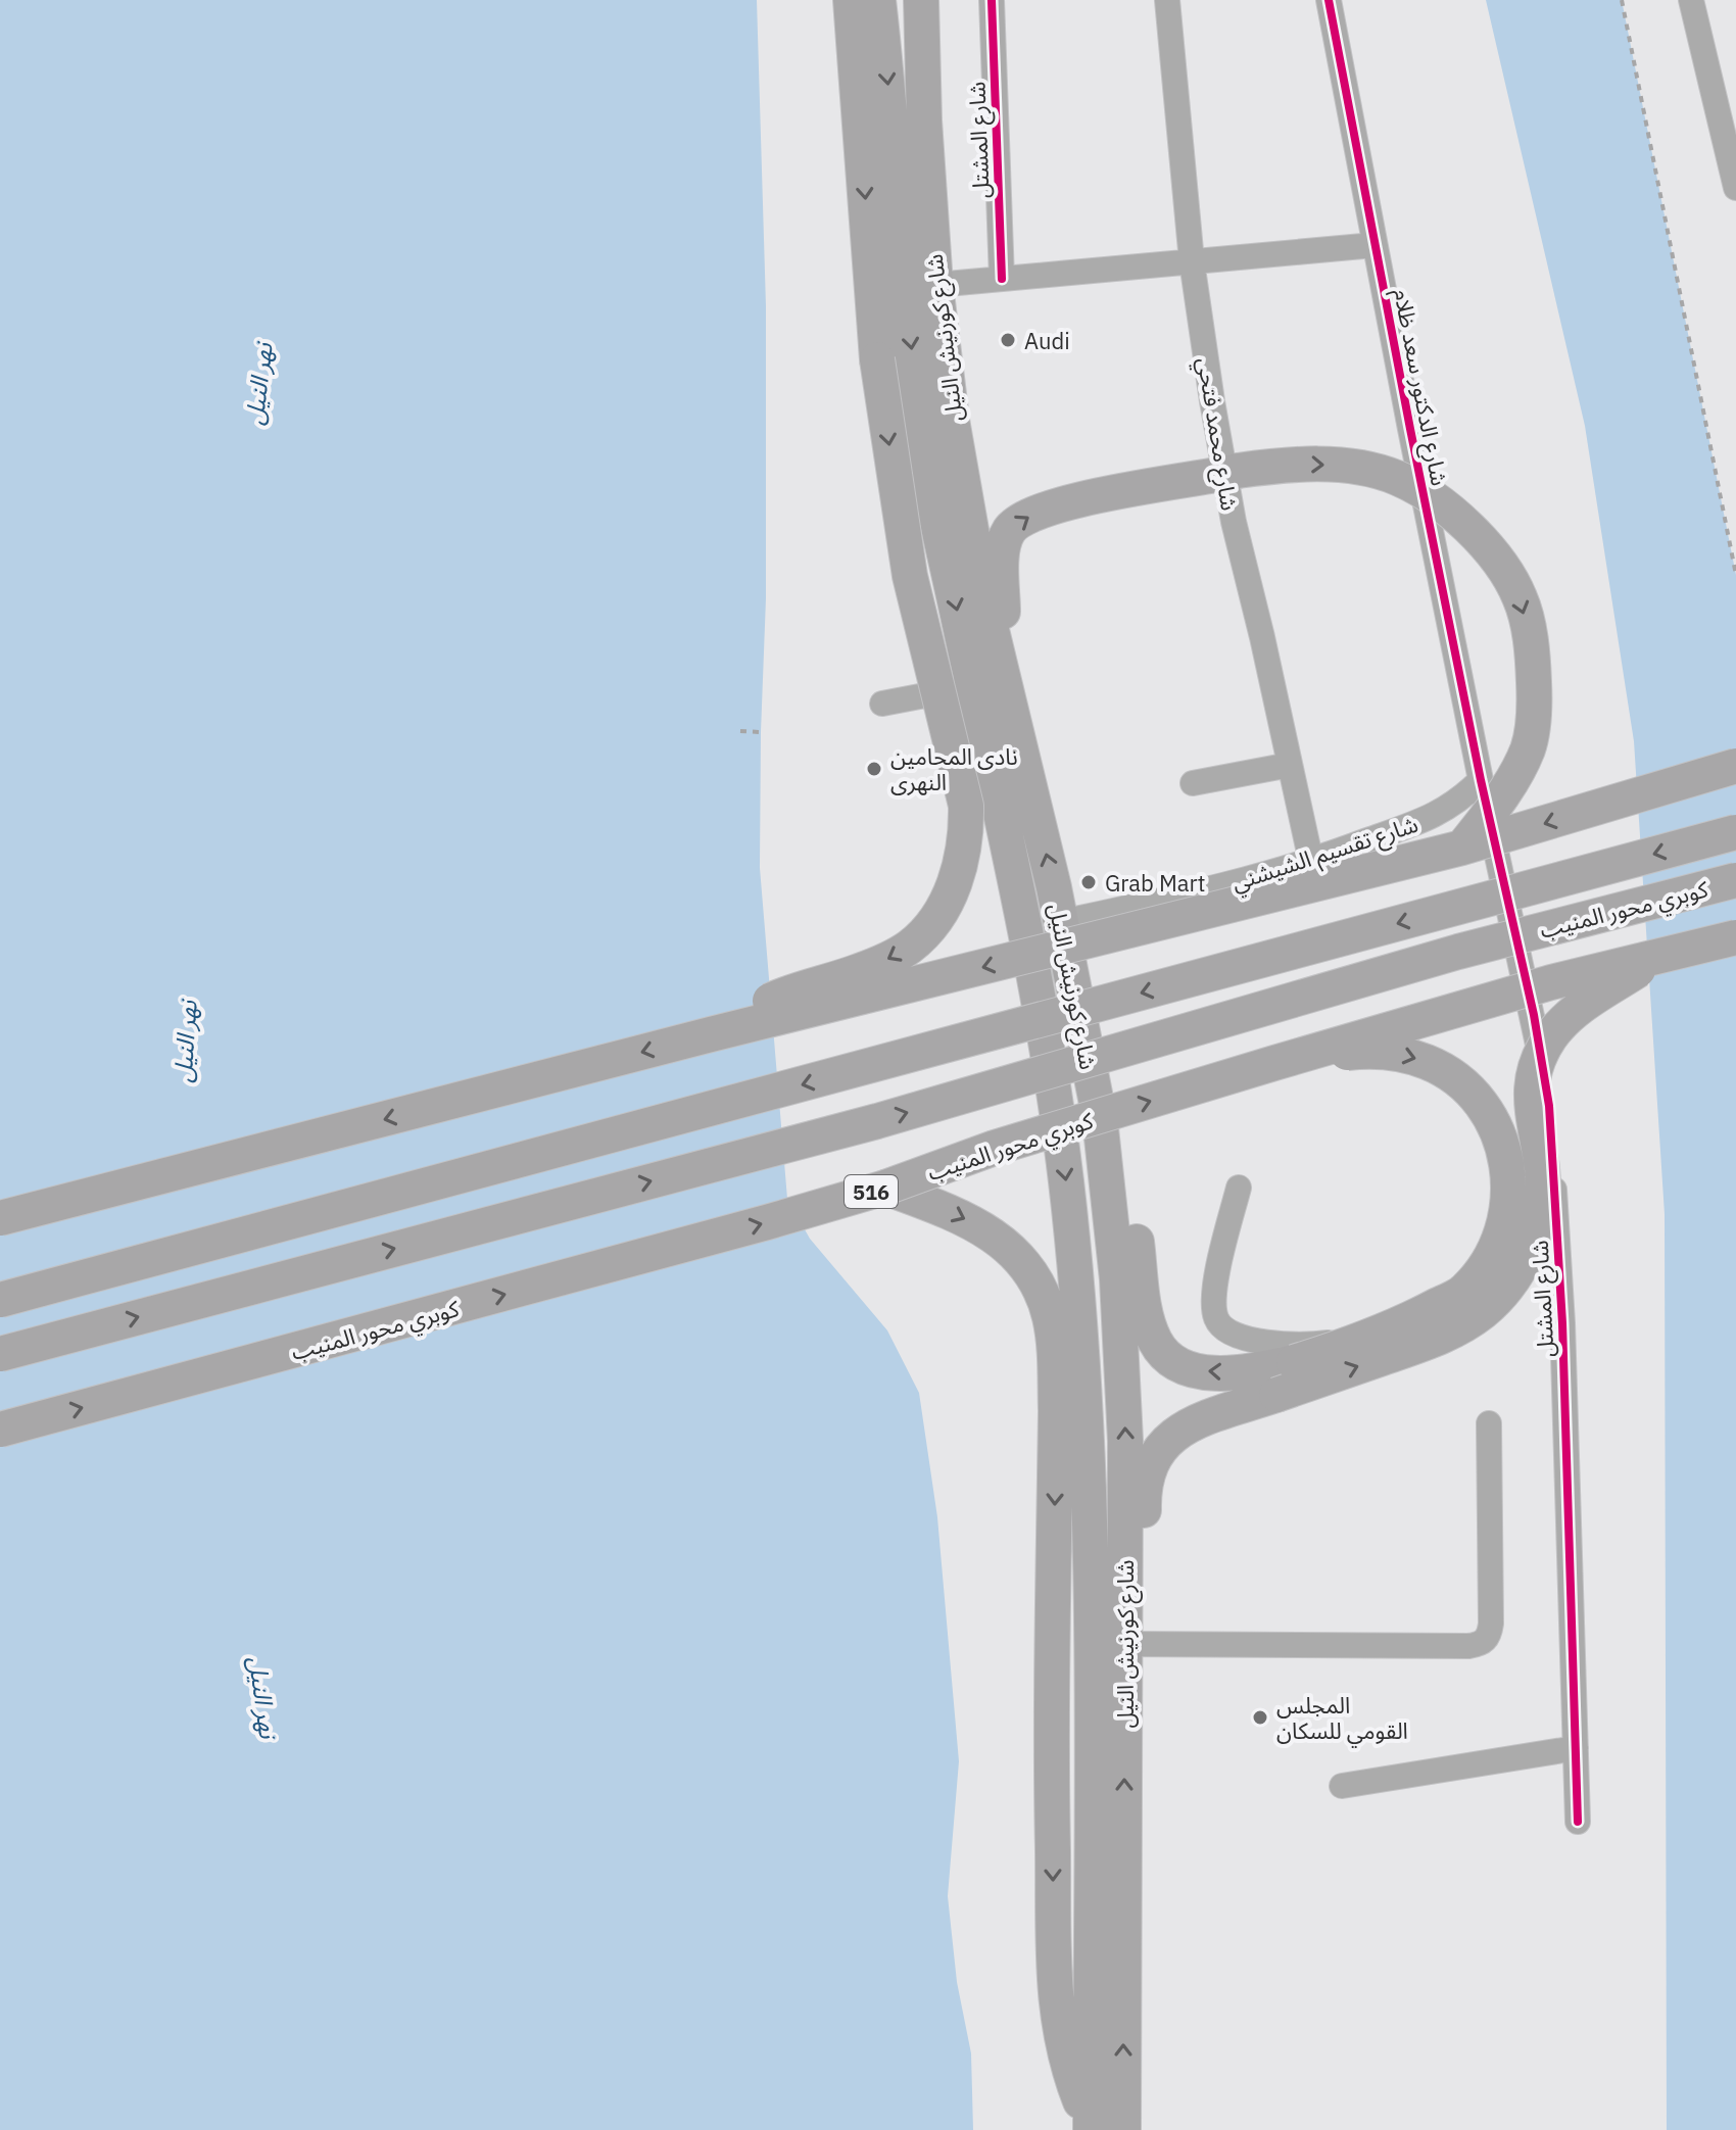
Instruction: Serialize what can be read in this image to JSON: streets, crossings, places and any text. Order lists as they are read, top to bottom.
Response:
{
  "streets": {
    "highway": ["شارع كورنيش النيل", "كوبري محور المنيب", "516"],
    "street": [
      "شارع المشتل",
      "شارع الدكتور سعد ظلام",
      "شارع محمد فتحي",
      "شارع تقسيم الشيشني"
    ]
  },
  "crossings": [
    ["شارع المشتل", "شارع الدكتور سعد ظلام"],
    ["شارع المشتل", "شارع تقسيم الشيشني"],
    ["شارع كورنيش النيل", "شارع تقسيم الشيشني"],
    ["شارع الدكتور سعد ظلام", "شارع تقسيم الشيشني"],
    ["شارع محمد فتحي", "شارع تقسيم الشيشني"]
  ],
  "water": ["نهر النيل"],
  "places": [
    "Audi",
    "نادى المحامين النهرى",
    "Grab Mart",
    "المجلس القومي للسكان"
  ]
}
